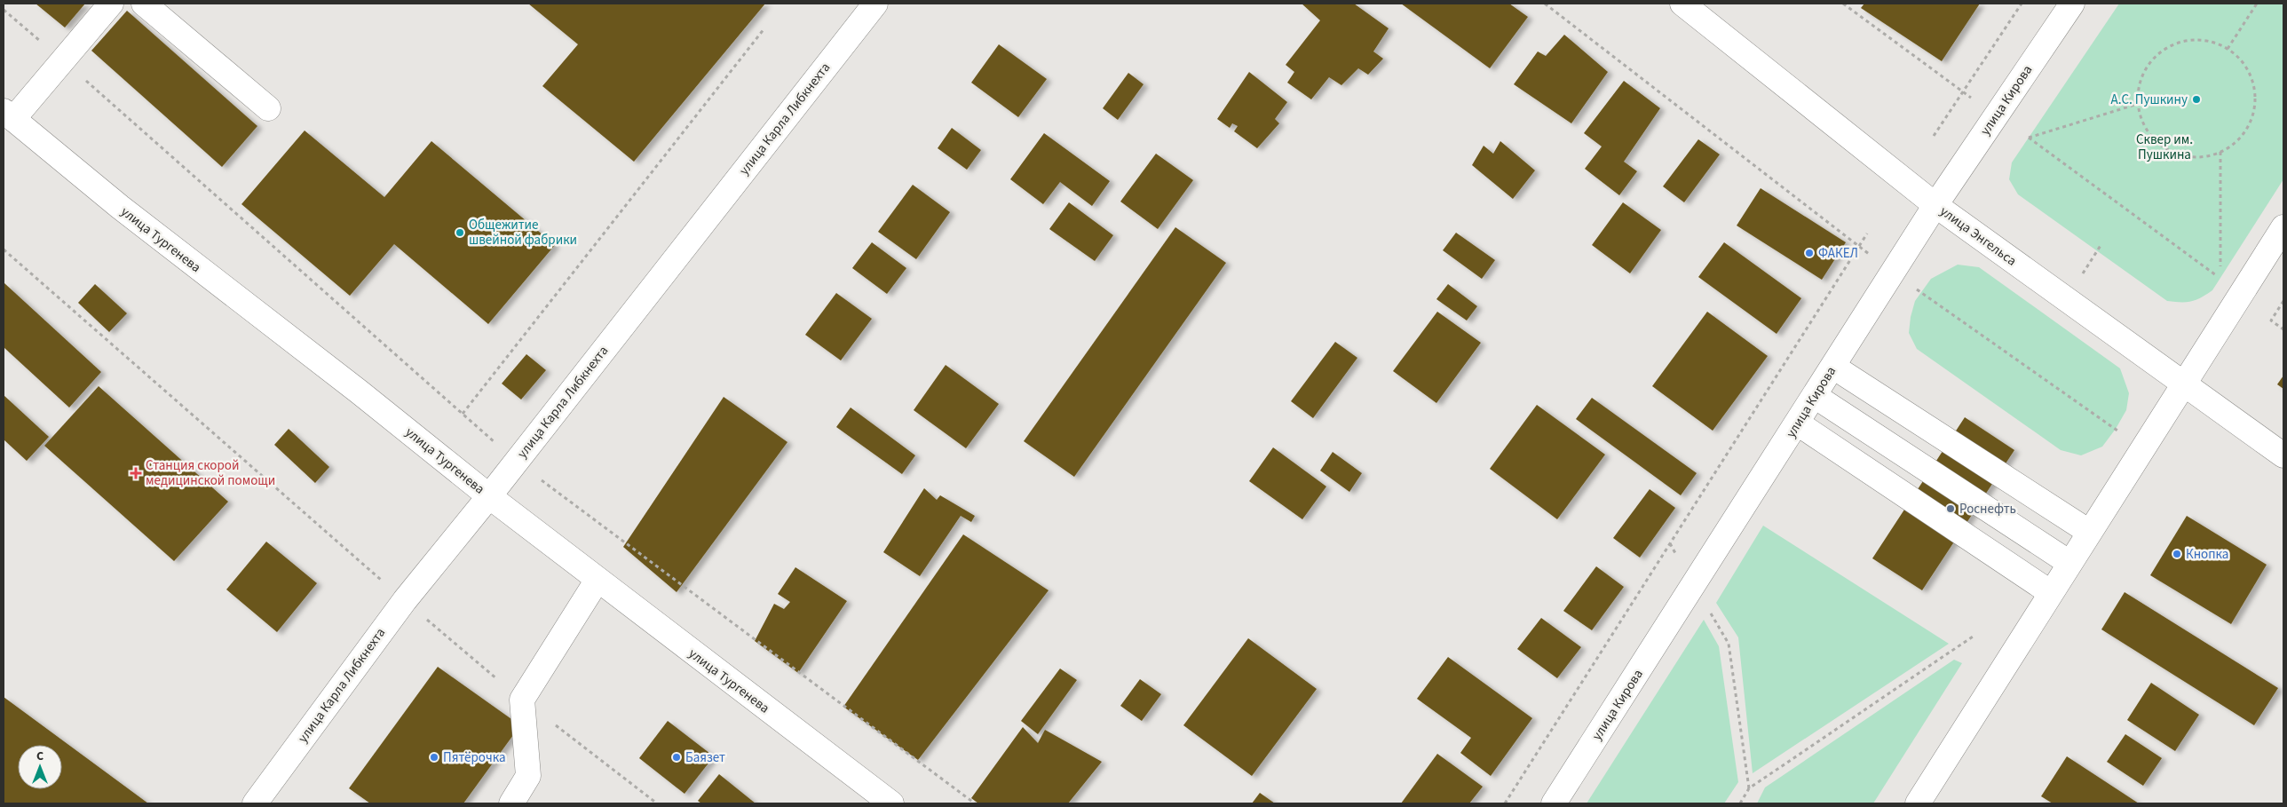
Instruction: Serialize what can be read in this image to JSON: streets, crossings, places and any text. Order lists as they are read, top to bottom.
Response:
{
  "streets": {
    "main road": [
      "улица Кирова",
      "улица Карла Либкнехта",
      "улица Энгельса",
      "улица Тургенева"
    ]
  },
  "crossings": [
    ["улица Кирова", "улица Энгельса"],
    ["улица Карла Либкнехта", "улица Тургенева"]
  ],
  "parks": ["Сквер им. Пушкина"],
  "places": {
    "other": [
      "А.С. Пушкину",
      "Общежитие швейной фабрики",
      "ФАКЕЛ",
      "Роснефть",
      "Кнопка",
      "Пятёрочка",
      "Баязет"
    ],
    "health": ["Станция скорой медицинской помощи"]
  },
  "north": "top"
}
